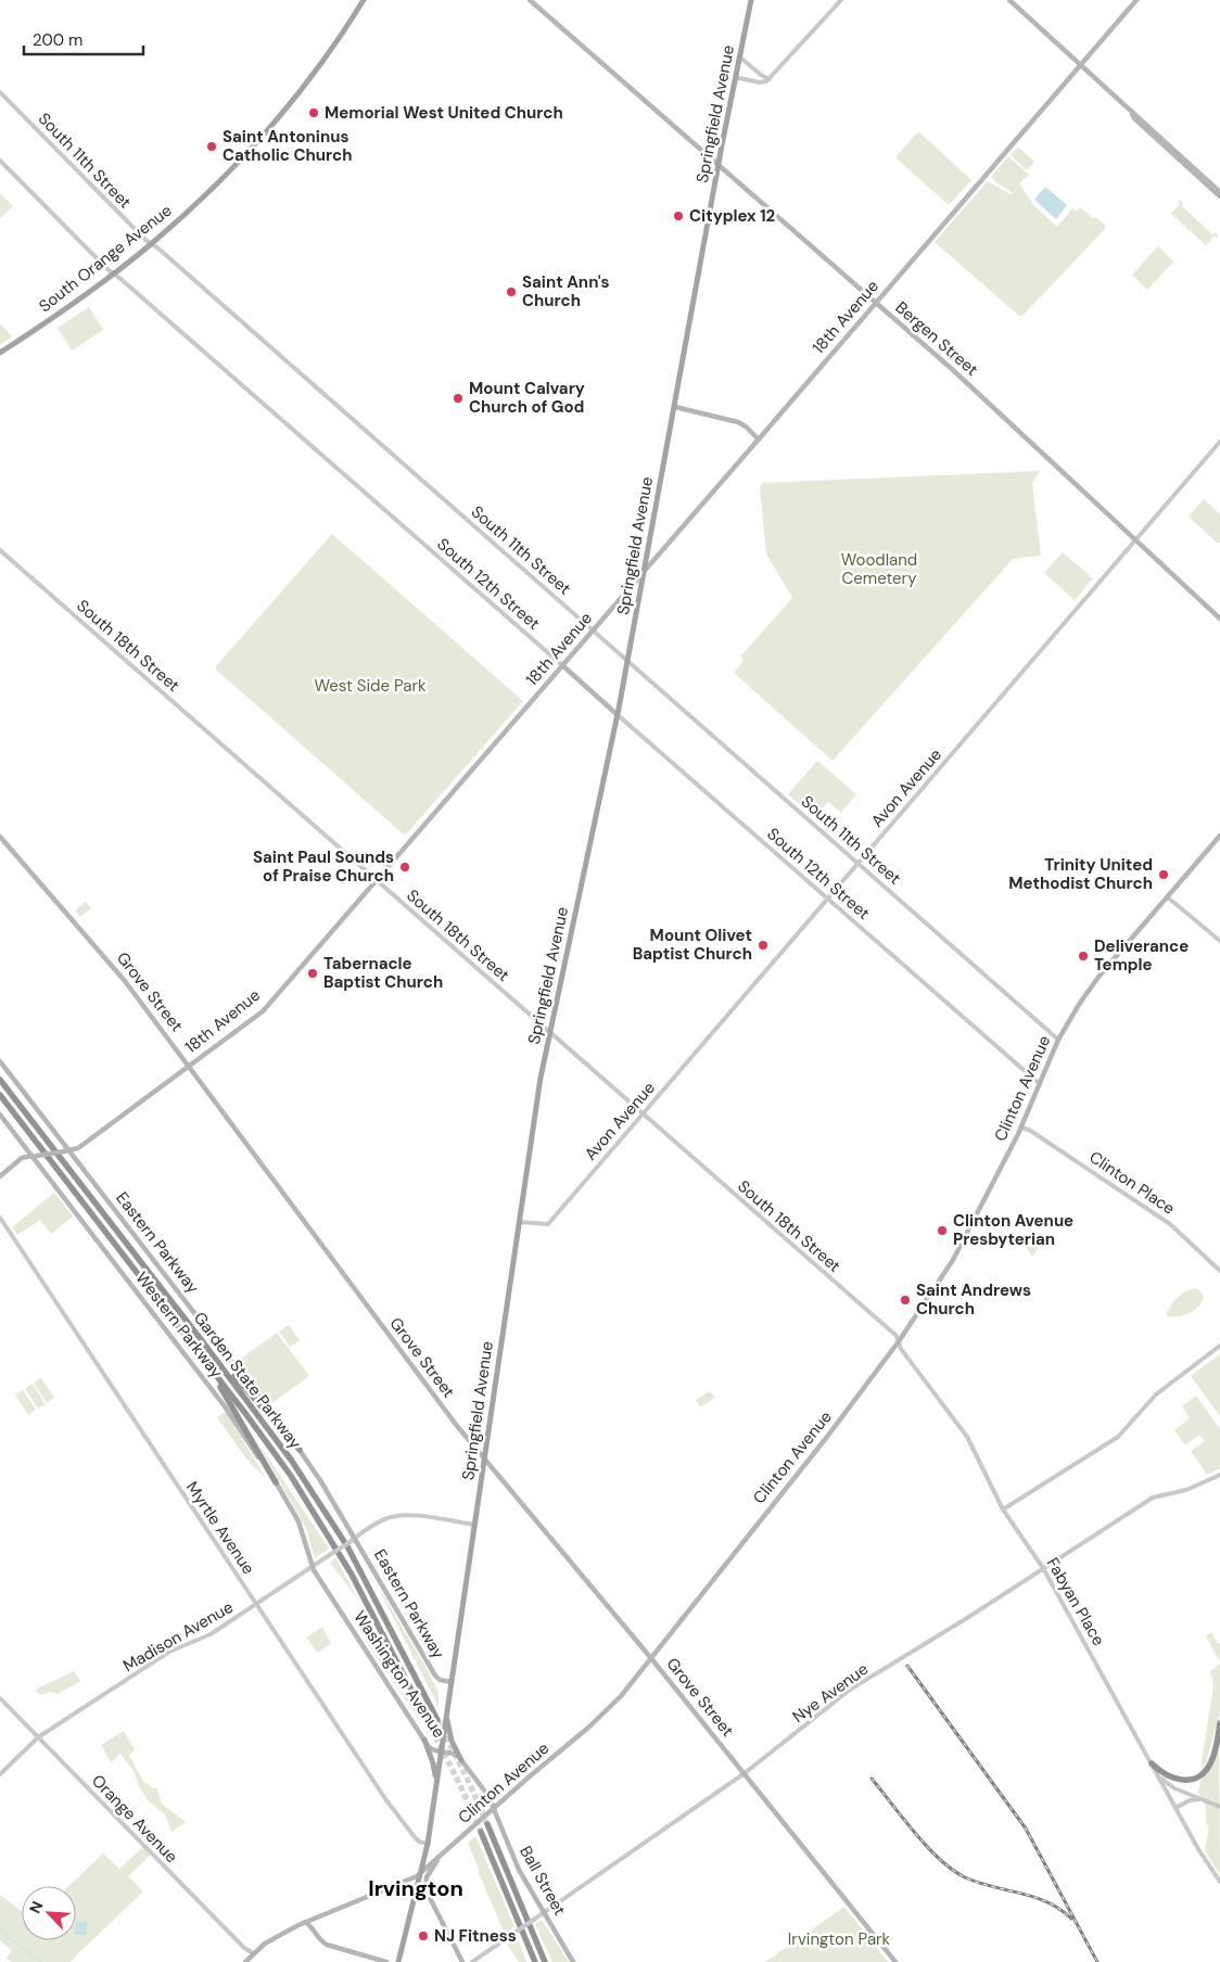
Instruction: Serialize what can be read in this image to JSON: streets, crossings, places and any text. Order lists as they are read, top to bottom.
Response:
{
  "streets": {
    "highway": ["Garden State Parkway"],
    "main road": [
      "Springfield Avenue",
      "South Orange Avenue",
      "18th Avenue",
      "Bergen Street",
      "South 12th Street",
      "Grove Street",
      "Clinton Avenue",
      "Eastern Parkway",
      "Western Parkway",
      "Washington Avenue",
      "Ball Street"
    ],
    "street": [
      "South 11th Street",
      "South 18th Street",
      "Avon Avenue",
      "Clinton Place",
      "Myrtle Avenue",
      "Fabyan Place",
      "Madison Avenue",
      "Nye Avenue",
      "Orange Avenue"
    ]
  },
  "crossings": [
    ["Springfield Avenue", "South 11th Street"],
    ["Springfield Avenue", "18th Avenue"],
    ["Springfield Avenue", "Bergen Street"],
    ["Springfield Avenue", "South 12th Street"],
    ["Springfield Avenue", "South 18th Street"],
    ["Springfield Avenue", "Avon Avenue"],
    ["Springfield Avenue", "Grove Street"],
    ["Springfield Avenue", "Clinton Avenue"],
    ["Springfield Avenue", "Eastern Parkway"],
    ["Springfield Avenue", "Myrtle Avenue"],
    ["Springfield Avenue", "Madison Avenue"],
    ["Springfield Avenue", "Washington Avenue"],
    ["South 11th Street", "South Orange Avenue"],
    ["South 11th Street", "18th Avenue"],
    ["South 11th Street", "Avon Avenue"],
    ["South 11th Street", "Clinton Avenue"],
    ["South Orange Avenue", "South 12th Street"],
    ["18th Avenue", "Bergen Street"],
    ["18th Avenue", "South 12th Street"],
    ["18th Avenue", "South 18th Street"],
    ["18th Avenue", "Grove Street"],
    ["18th Avenue", "Eastern Parkway"],
    ["18th Avenue", "Western Parkway"],
    ["Bergen Street", "Avon Avenue"],
    ["South 12th Street", "Avon Avenue"],
    ["South 12th Street", "Clinton Avenue"],
    ["South 18th Street", "Avon Avenue"],
    ["South 18th Street", "Clinton Avenue"],
    ["South 18th Street", "Fabyan Place"],
    ["Grove Street", "Clinton Avenue"],
    ["Grove Street", "Nye Avenue"],
    ["Clinton Avenue", "Clinton Place"],
    ["Clinton Avenue", "Fabyan Place"],
    ["Clinton Avenue", "Washington Avenue"],
    ["Clinton Avenue", "Orange Avenue"],
    ["Clinton Avenue", "Ball Street"],
    ["Eastern Parkway", "Madison Avenue"],
    ["Western Parkway", "Madison Avenue"],
    ["Western Parkway", "Washington Avenue"],
    ["Myrtle Avenue", "Madison Avenue"],
    ["Fabyan Place", "Nye Avenue"],
    ["Madison Avenue", "Washington Avenue"],
    ["Madison Avenue", "Orange Avenue"],
    ["Washington Avenue", "Ball Street"],
    ["Nye Avenue", "Ball Street"]
  ],
  "districts": ["Irvington"],
  "parks": ["Woodland Cemetery", "West Side Park", "Irvington Park"],
  "places": [
    "Memorial West United Church",
    "Saint Antoninus Catholic Church",
    "Cityplex 12",
    "Saint Ann's Church",
    "Mount Calvary Church of God",
    "Saint Paul Sounds of Praise Church",
    "Trinity United Methodist Church",
    "Mount Olivet Baptist Church",
    "Deliverance Temple",
    "Tabernacle Baptist Church",
    "Clinton Avenue Presbyterian",
    "Saint Andrews Church",
    "NJ Fitness"
  ],
  "scale_bar": "200 m",
  "north": "top left"
}
